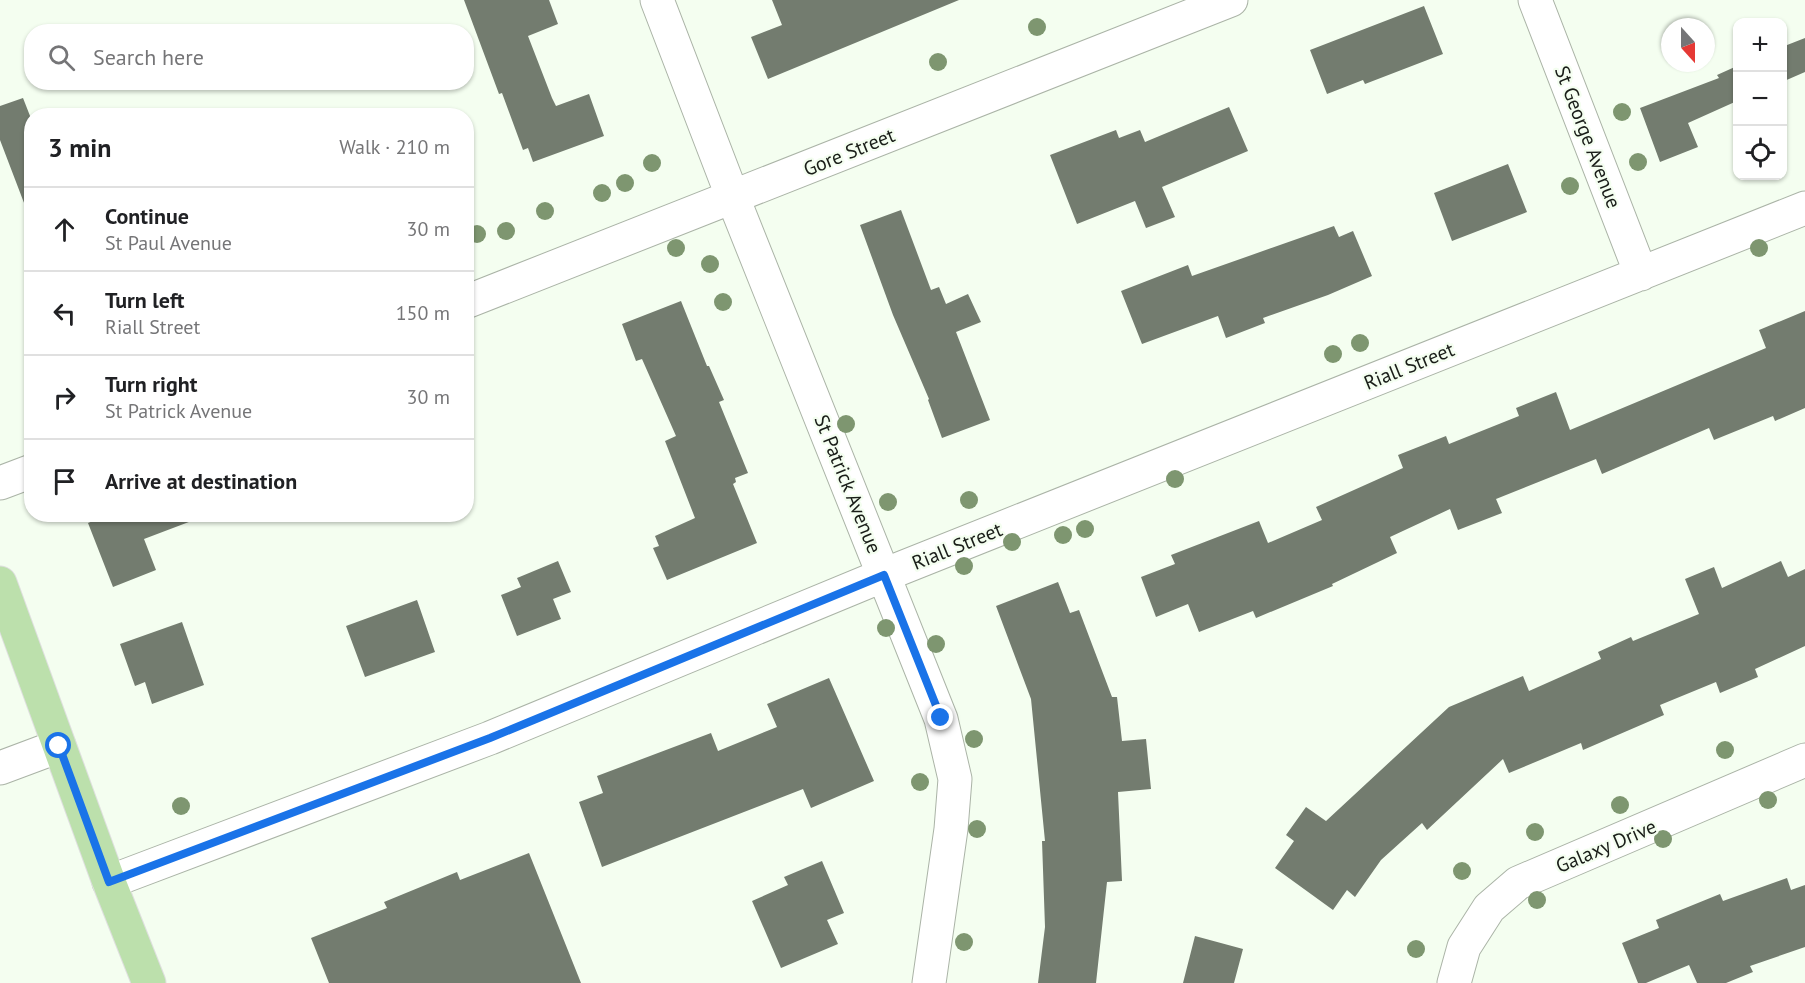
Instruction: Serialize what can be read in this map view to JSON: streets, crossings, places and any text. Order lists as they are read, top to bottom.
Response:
{
  "streets": {
    "street": [
      "St George Avenue",
      "Gore Street",
      "Riall Street",
      "St Patrick Avenue",
      "Galaxy Drive"
    ]
  },
  "crossings": [
    ["St George Avenue", "Riall Street"],
    ["Gore Street", "St Patrick Avenue"],
    ["Riall Street", "St Patrick Avenue"]
  ],
  "north": "bottom",
  "page": {
    "map_buttons": ["+", "−"],
    "search": "Search here",
    "heading": ["3 min", "Walk · 210 m"],
    "list": [
      ["Continue", "St Paul Avenue", "30 m"],
      ["Turn left", "Riall Street", "150 m"],
      ["Turn right", "St Patrick Avenue", "30 m"],
      "Arrive at destination"
    ]
  }
}
